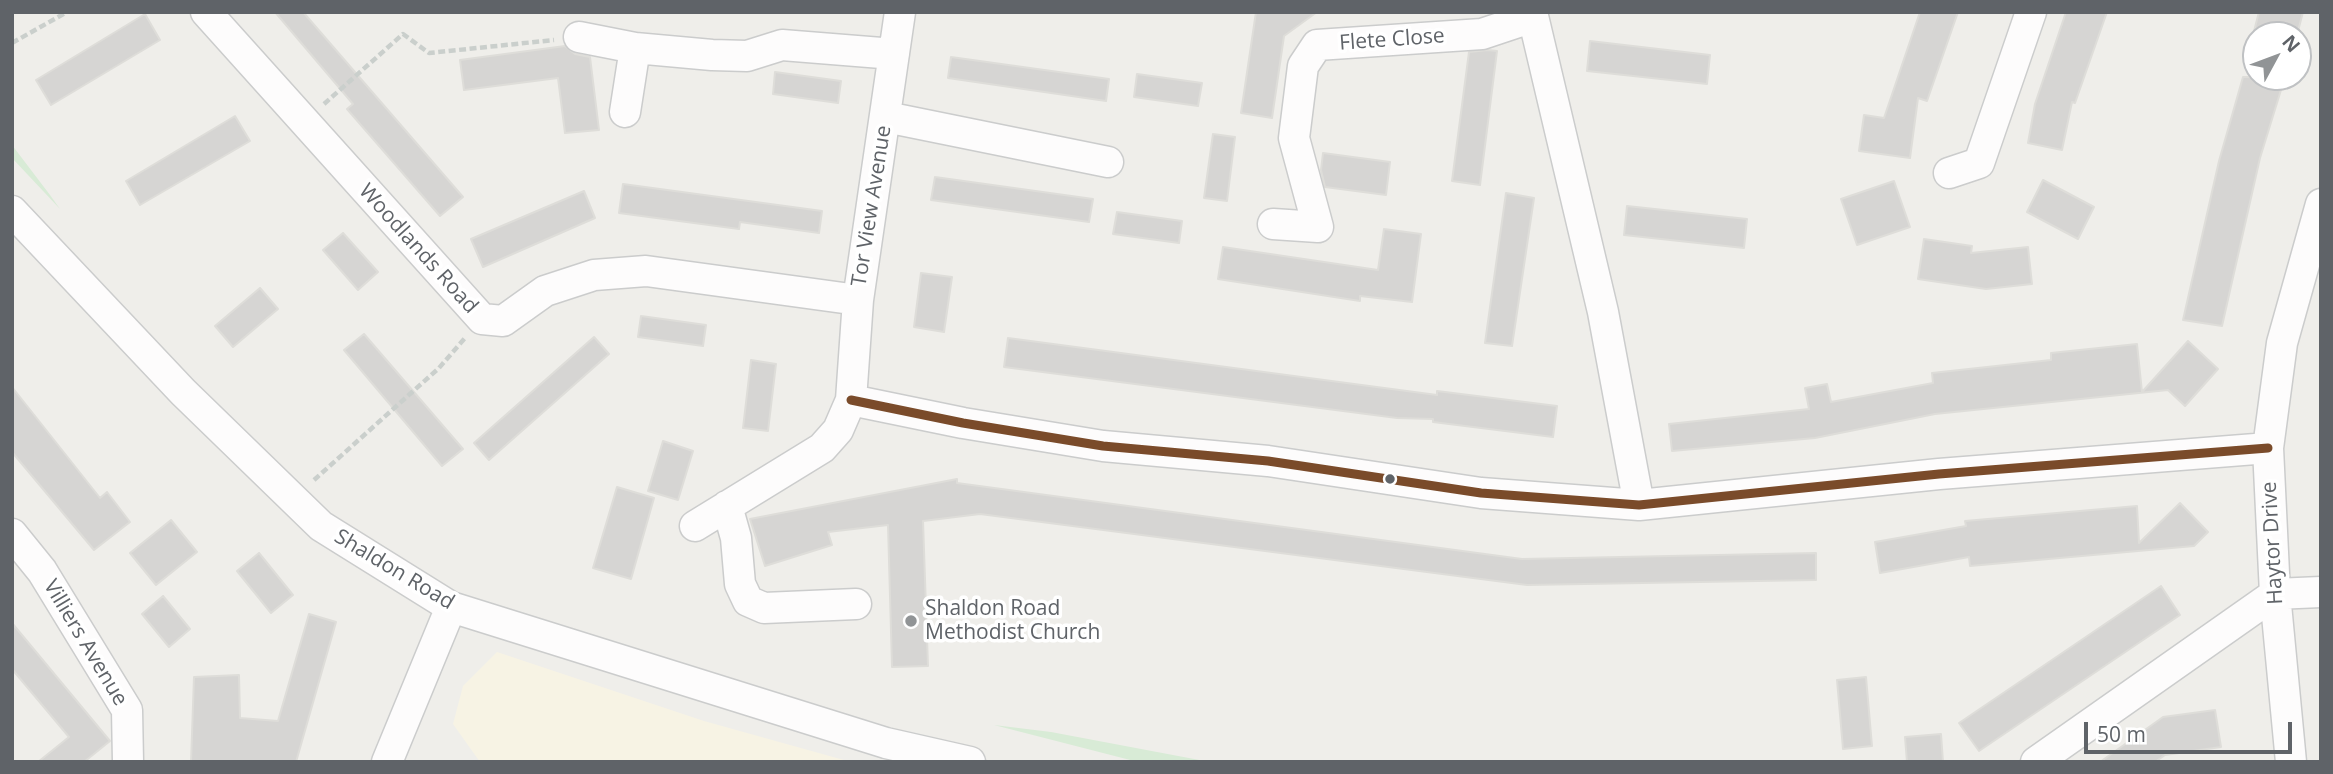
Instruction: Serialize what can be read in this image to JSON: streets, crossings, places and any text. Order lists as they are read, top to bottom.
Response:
{
  "streets": {
    "street": [
      "Flete Close",
      "Tor View Avenue",
      "Woodlands Road",
      "Haytor Drive",
      "Shaldon Road",
      "Villiers Avenue"
    ]
  },
  "crossings": [
    ["Tor View Avenue", "Woodlands Road"]
  ],
  "places": ["Shaldon Road Methodist Church"],
  "scale_bar": "50 m",
  "north": "top right"
}
